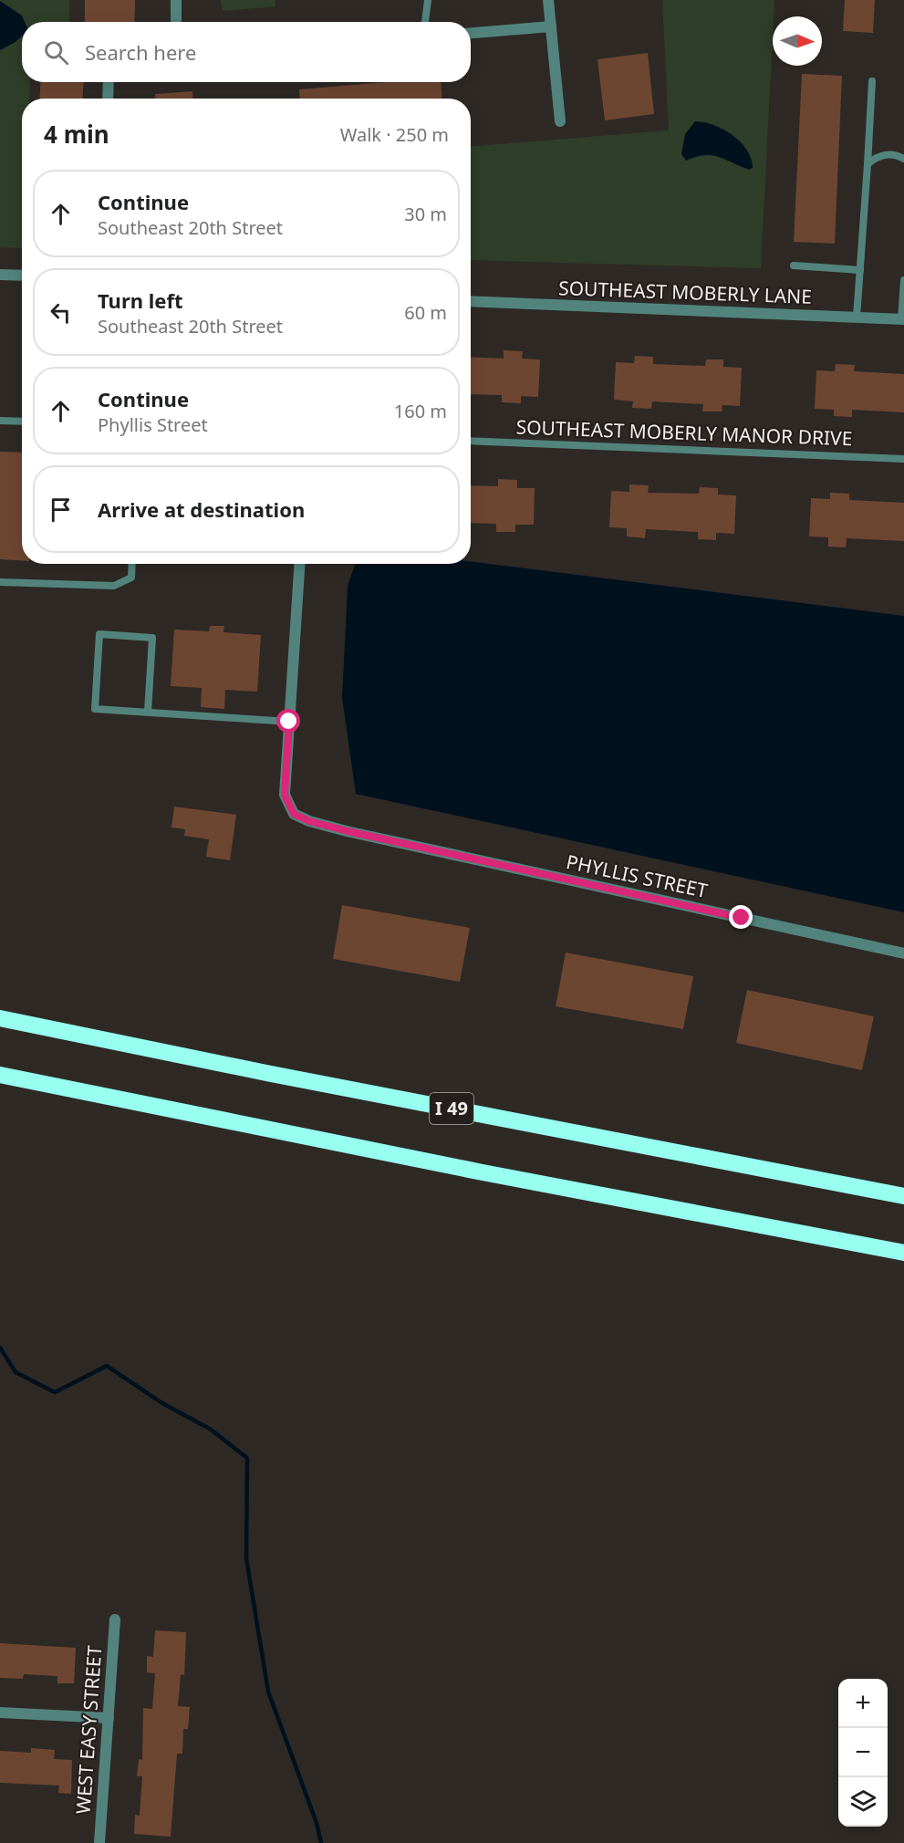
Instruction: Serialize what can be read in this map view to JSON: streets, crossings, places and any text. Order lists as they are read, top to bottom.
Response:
{
  "streets": {
    "highway": ["I 49"],
    "street": ["SOUTHEAST MOBERLY LANE", "PHYLLIS STREET", "WEST EASY STREET"],
    "lane": ["SOUTHEAST MOBERLY MANOR DRIVE"]
  },
  "north": "right",
  "page": {
    "search": "Search here",
    "heading": ["4 min", "Walk · 250 m"],
    "list": [
      ["Continue", "Southeast 20th Street", "30 m"],
      ["Turn left", "Southeast 20th Street", "60 m"],
      ["Continue", "Phyllis Street", "160 m"],
      "Arrive at destination"
    ],
    "map_buttons": ["+", "−"]
  }
}
